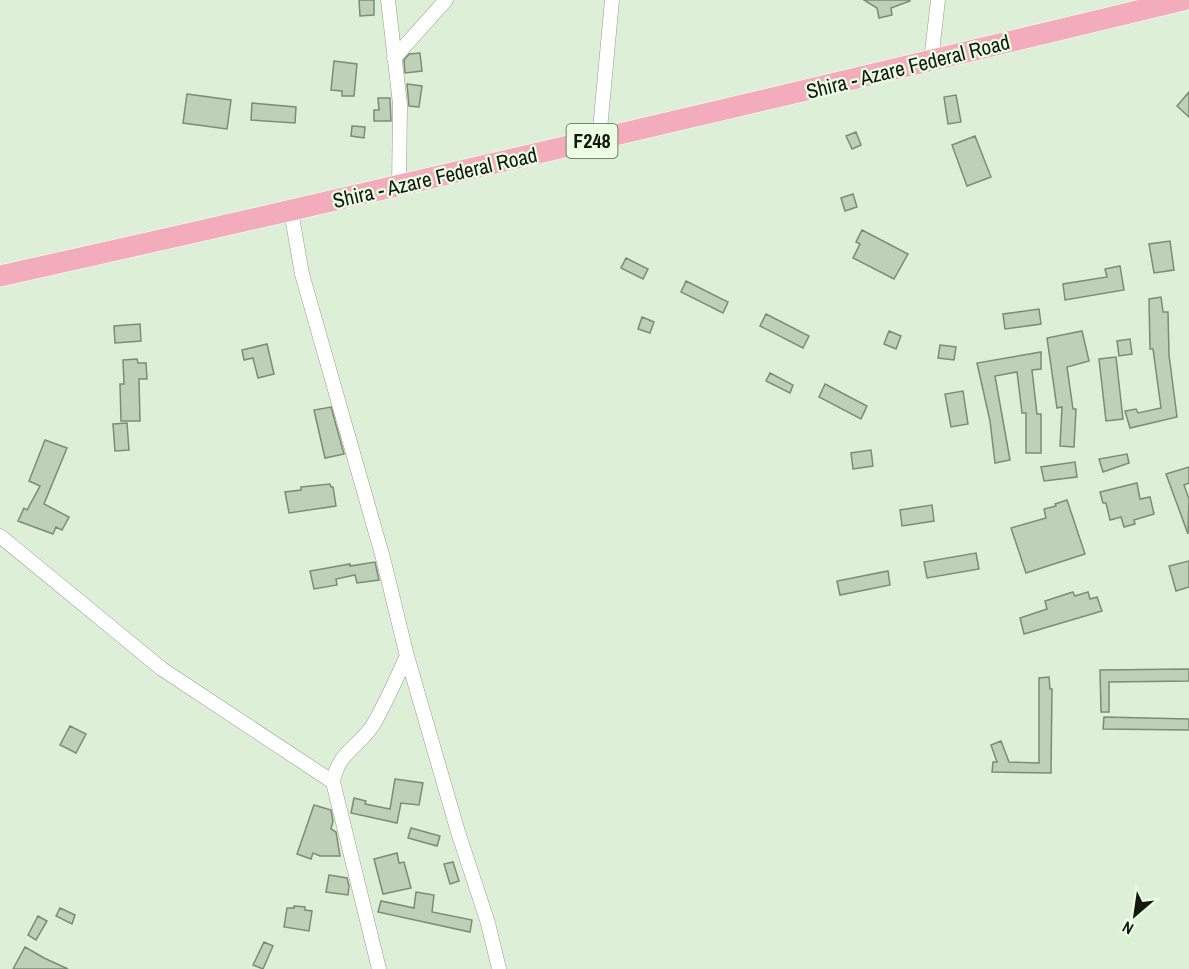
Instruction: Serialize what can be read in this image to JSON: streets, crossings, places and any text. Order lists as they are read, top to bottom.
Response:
{
  "streets": {
    "main road": ["Shira - Azare Federal Road", "F248"]
  },
  "north": "bottom left"
}
